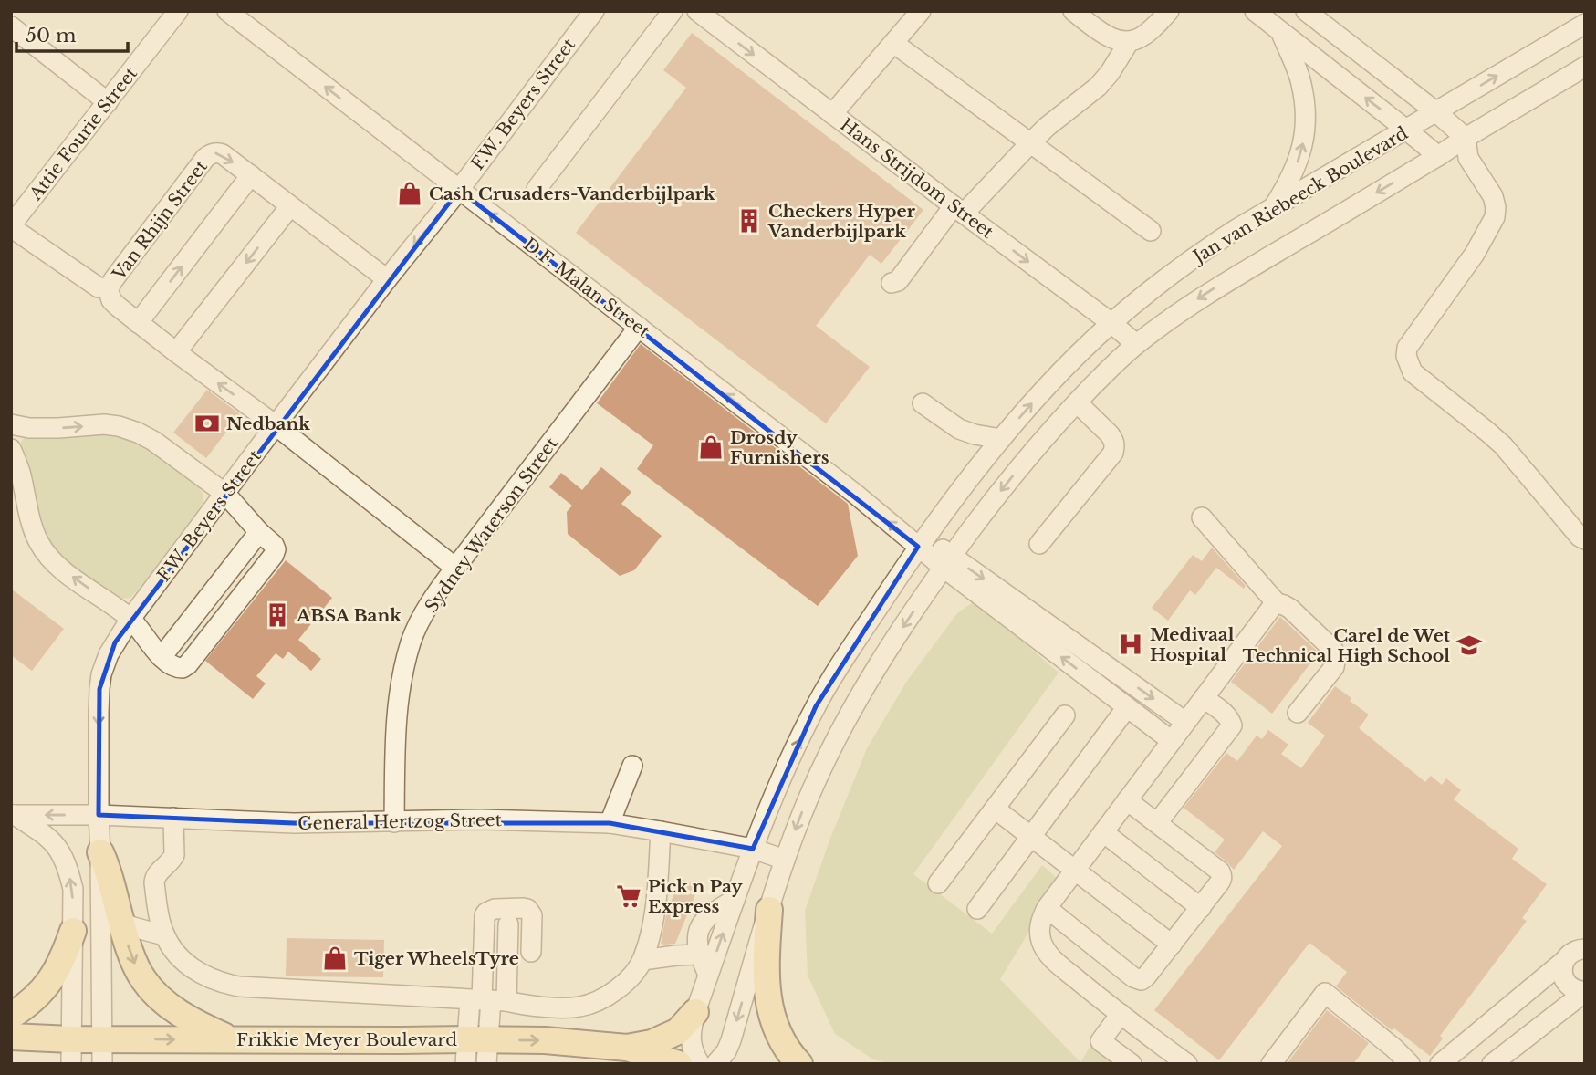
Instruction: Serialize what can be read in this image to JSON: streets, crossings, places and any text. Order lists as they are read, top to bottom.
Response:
{
  "streets": {
    "main road": ["Frikkie Meyer Boulevard"],
    "street": [
      "F.W. Beyers Street",
      "Attie Fourie Street",
      "Hans Strijdom Street",
      "Jan van Riebeeck Boulevard",
      "Van Rhijn Street",
      "D.F. Malan Street",
      "Sydney Waterson Street",
      "General Hertzog Street"
    ]
  },
  "crossings": [
    ["F.W. Beyers Street", "Van Rhijn Street"],
    ["F.W. Beyers Street", "D.F. Malan Street"],
    ["F.W. Beyers Street", "General Hertzog Street"],
    ["F.W. Beyers Street", "Frikkie Meyer Boulevard"],
    ["Hans Strijdom Street", "Jan van Riebeeck Boulevard"],
    ["Jan van Riebeeck Boulevard", "D.F. Malan Street"],
    ["Jan van Riebeeck Boulevard", "General Hertzog Street"],
    ["Van Rhijn Street", "Sydney Waterson Street"],
    ["D.F. Malan Street", "Sydney Waterson Street"],
    ["Sydney Waterson Street", "General Hertzog Street"]
  ],
  "one_way": ["D.F. Malan Street", "Frikkie Meyer Boulevard"],
  "places": {
    "shop": ["Cash Crusaders-Vanderbijlpark", "Drosdy Furnishers", "Tiger WheelsTyre"],
    "building": ["Checkers Hyper Vanderbijlpark", "ABSA Bank"],
    "bank": ["Nedbank"],
    "hospital": ["Medivaal Hospital"],
    "school or university": ["Carel de Wet Technical High School"],
    "supermarket": ["Pick n Pay Express"]
  },
  "scale_bar": "50 m"
}
